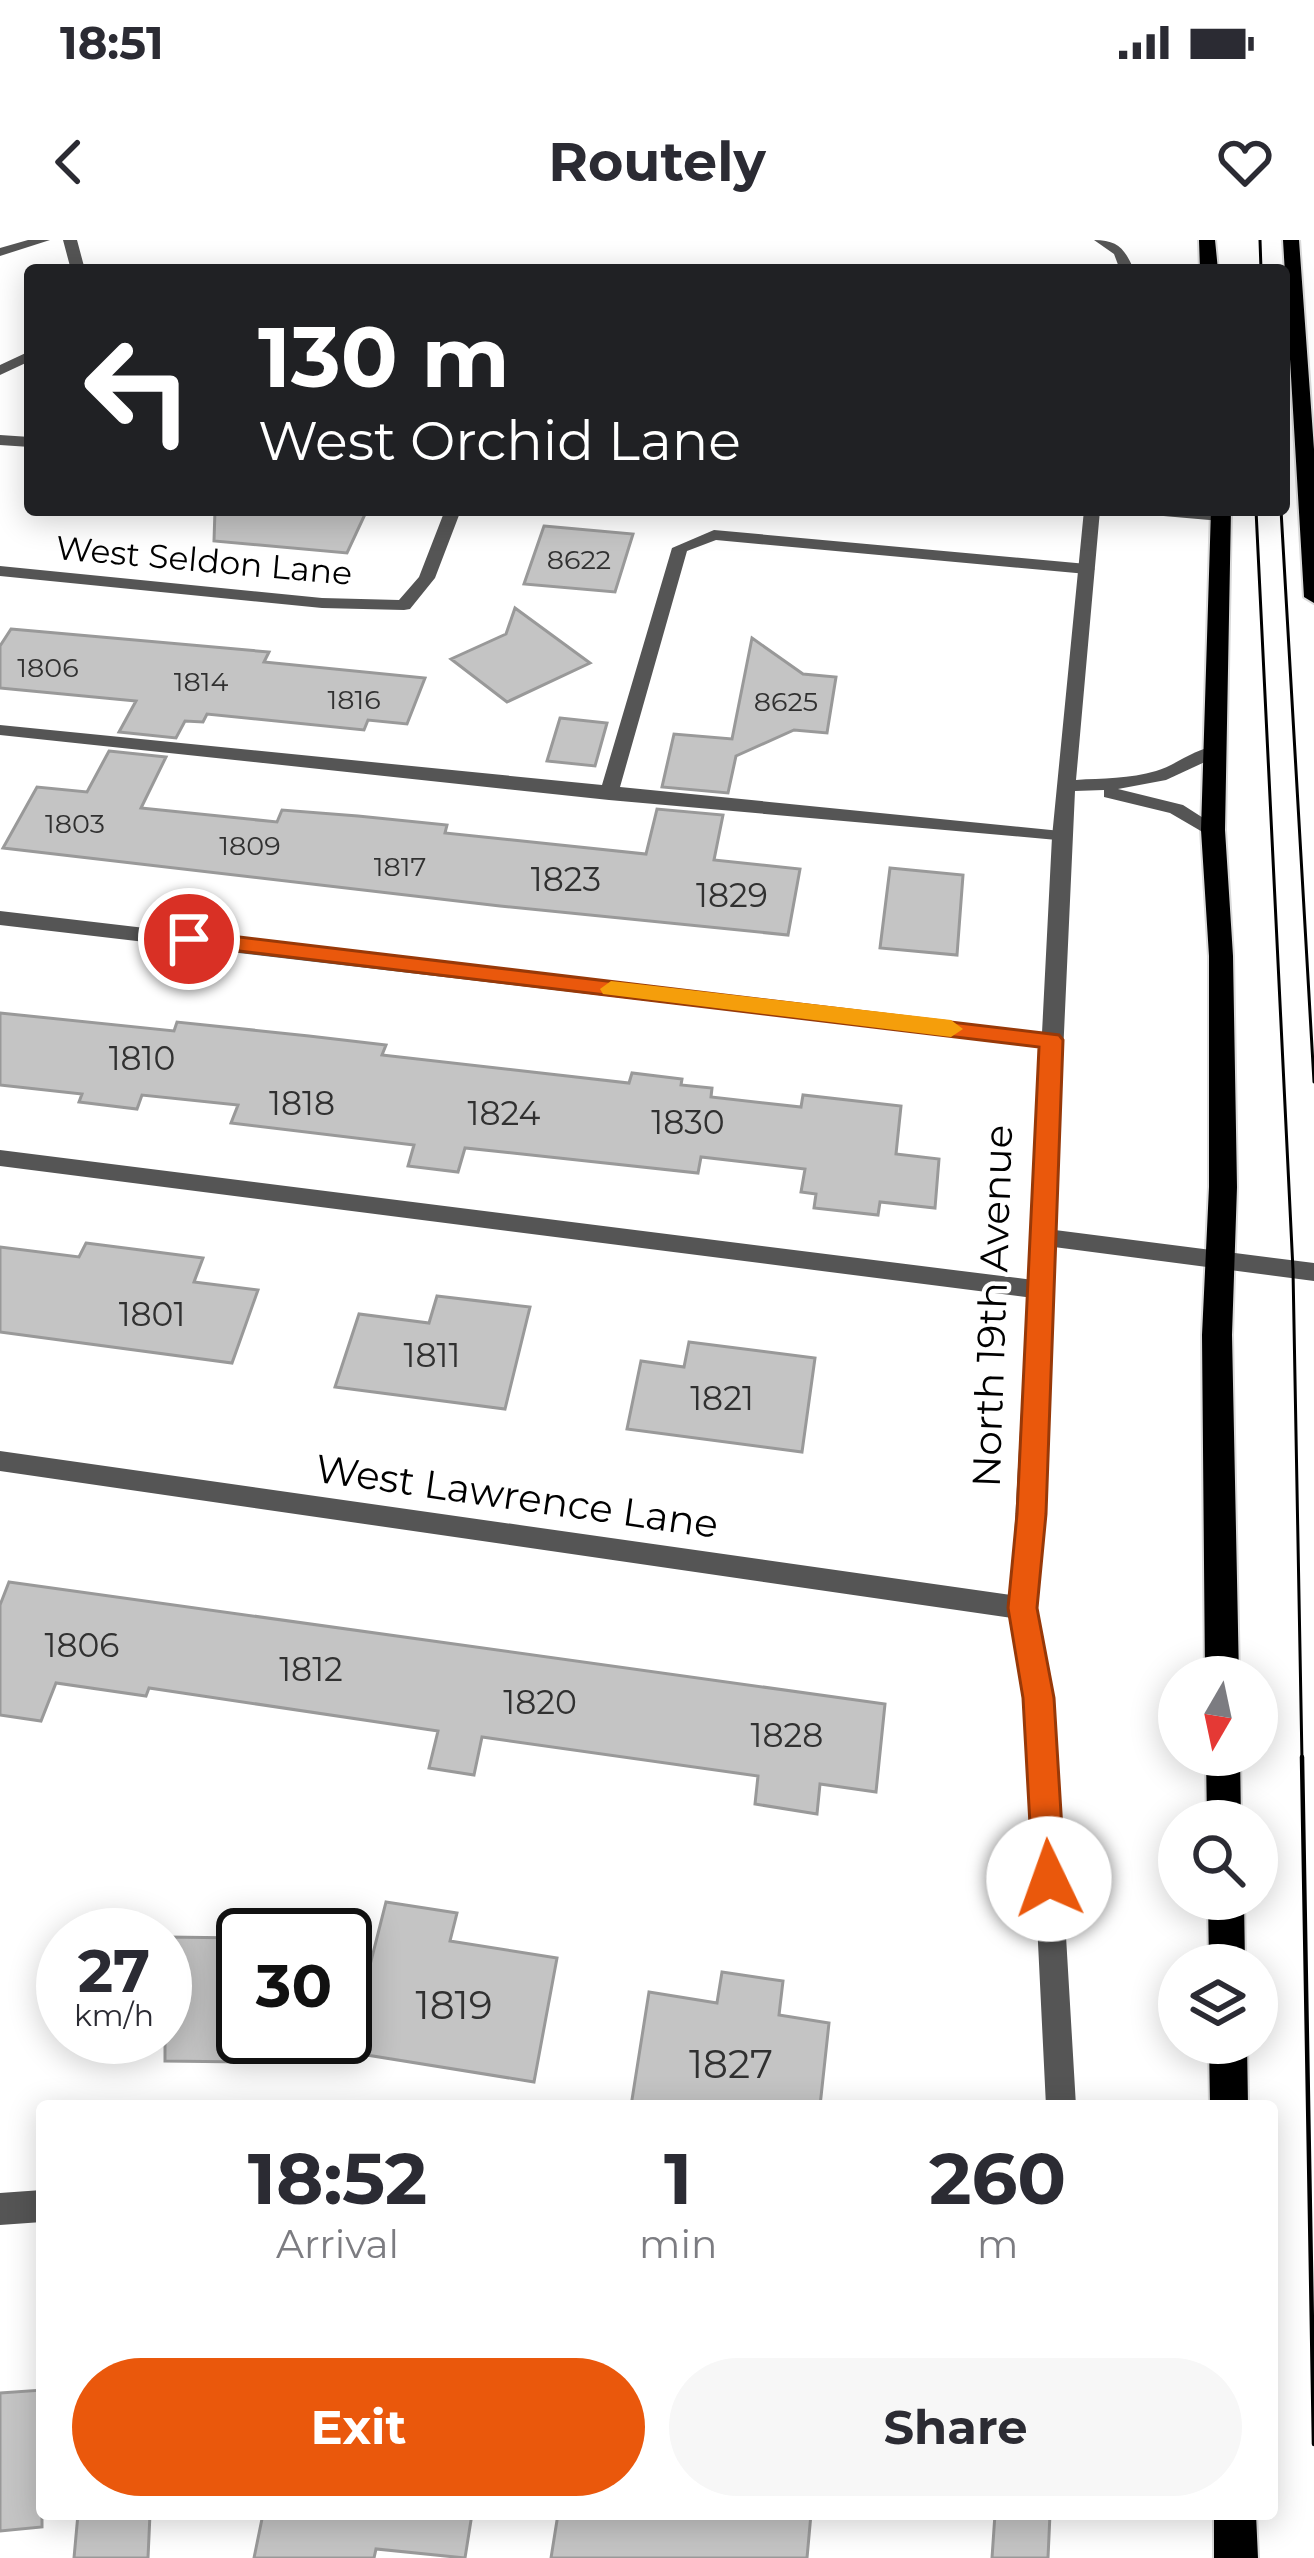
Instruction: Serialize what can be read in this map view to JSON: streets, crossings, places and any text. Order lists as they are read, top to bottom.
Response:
{
  "streets": {
    "street": ["West Seldon Lane", "North 19th Avenue", "West Lawrence Lane"]
  },
  "crossings": [
    ["North 19th Avenue", "West Lawrence Lane"]
  ],
  "house_numbers": [
    "8622",
    "1806",
    "1814",
    "1816",
    "8625",
    "1803",
    "1809",
    "1817",
    "1823",
    "1829",
    "1810",
    "1818",
    "1824",
    "1830",
    "1801",
    "1811",
    "1821",
    "1806",
    "1812",
    "1820",
    "1828",
    "1819",
    "1827"
  ],
  "north": "bottom",
  "page": {
    "status": "18:51",
    "header": "Routely",
    "turn": ["130 m", "West Orchid Lane"],
    "speed": "27 km/h",
    "limit": "30",
    "eta": [
      "18:52",
      "Arrival",
      "1",
      "min",
      "260",
      "m"
    ],
    "buttons": ["Exit", "Share"]
  }
}
